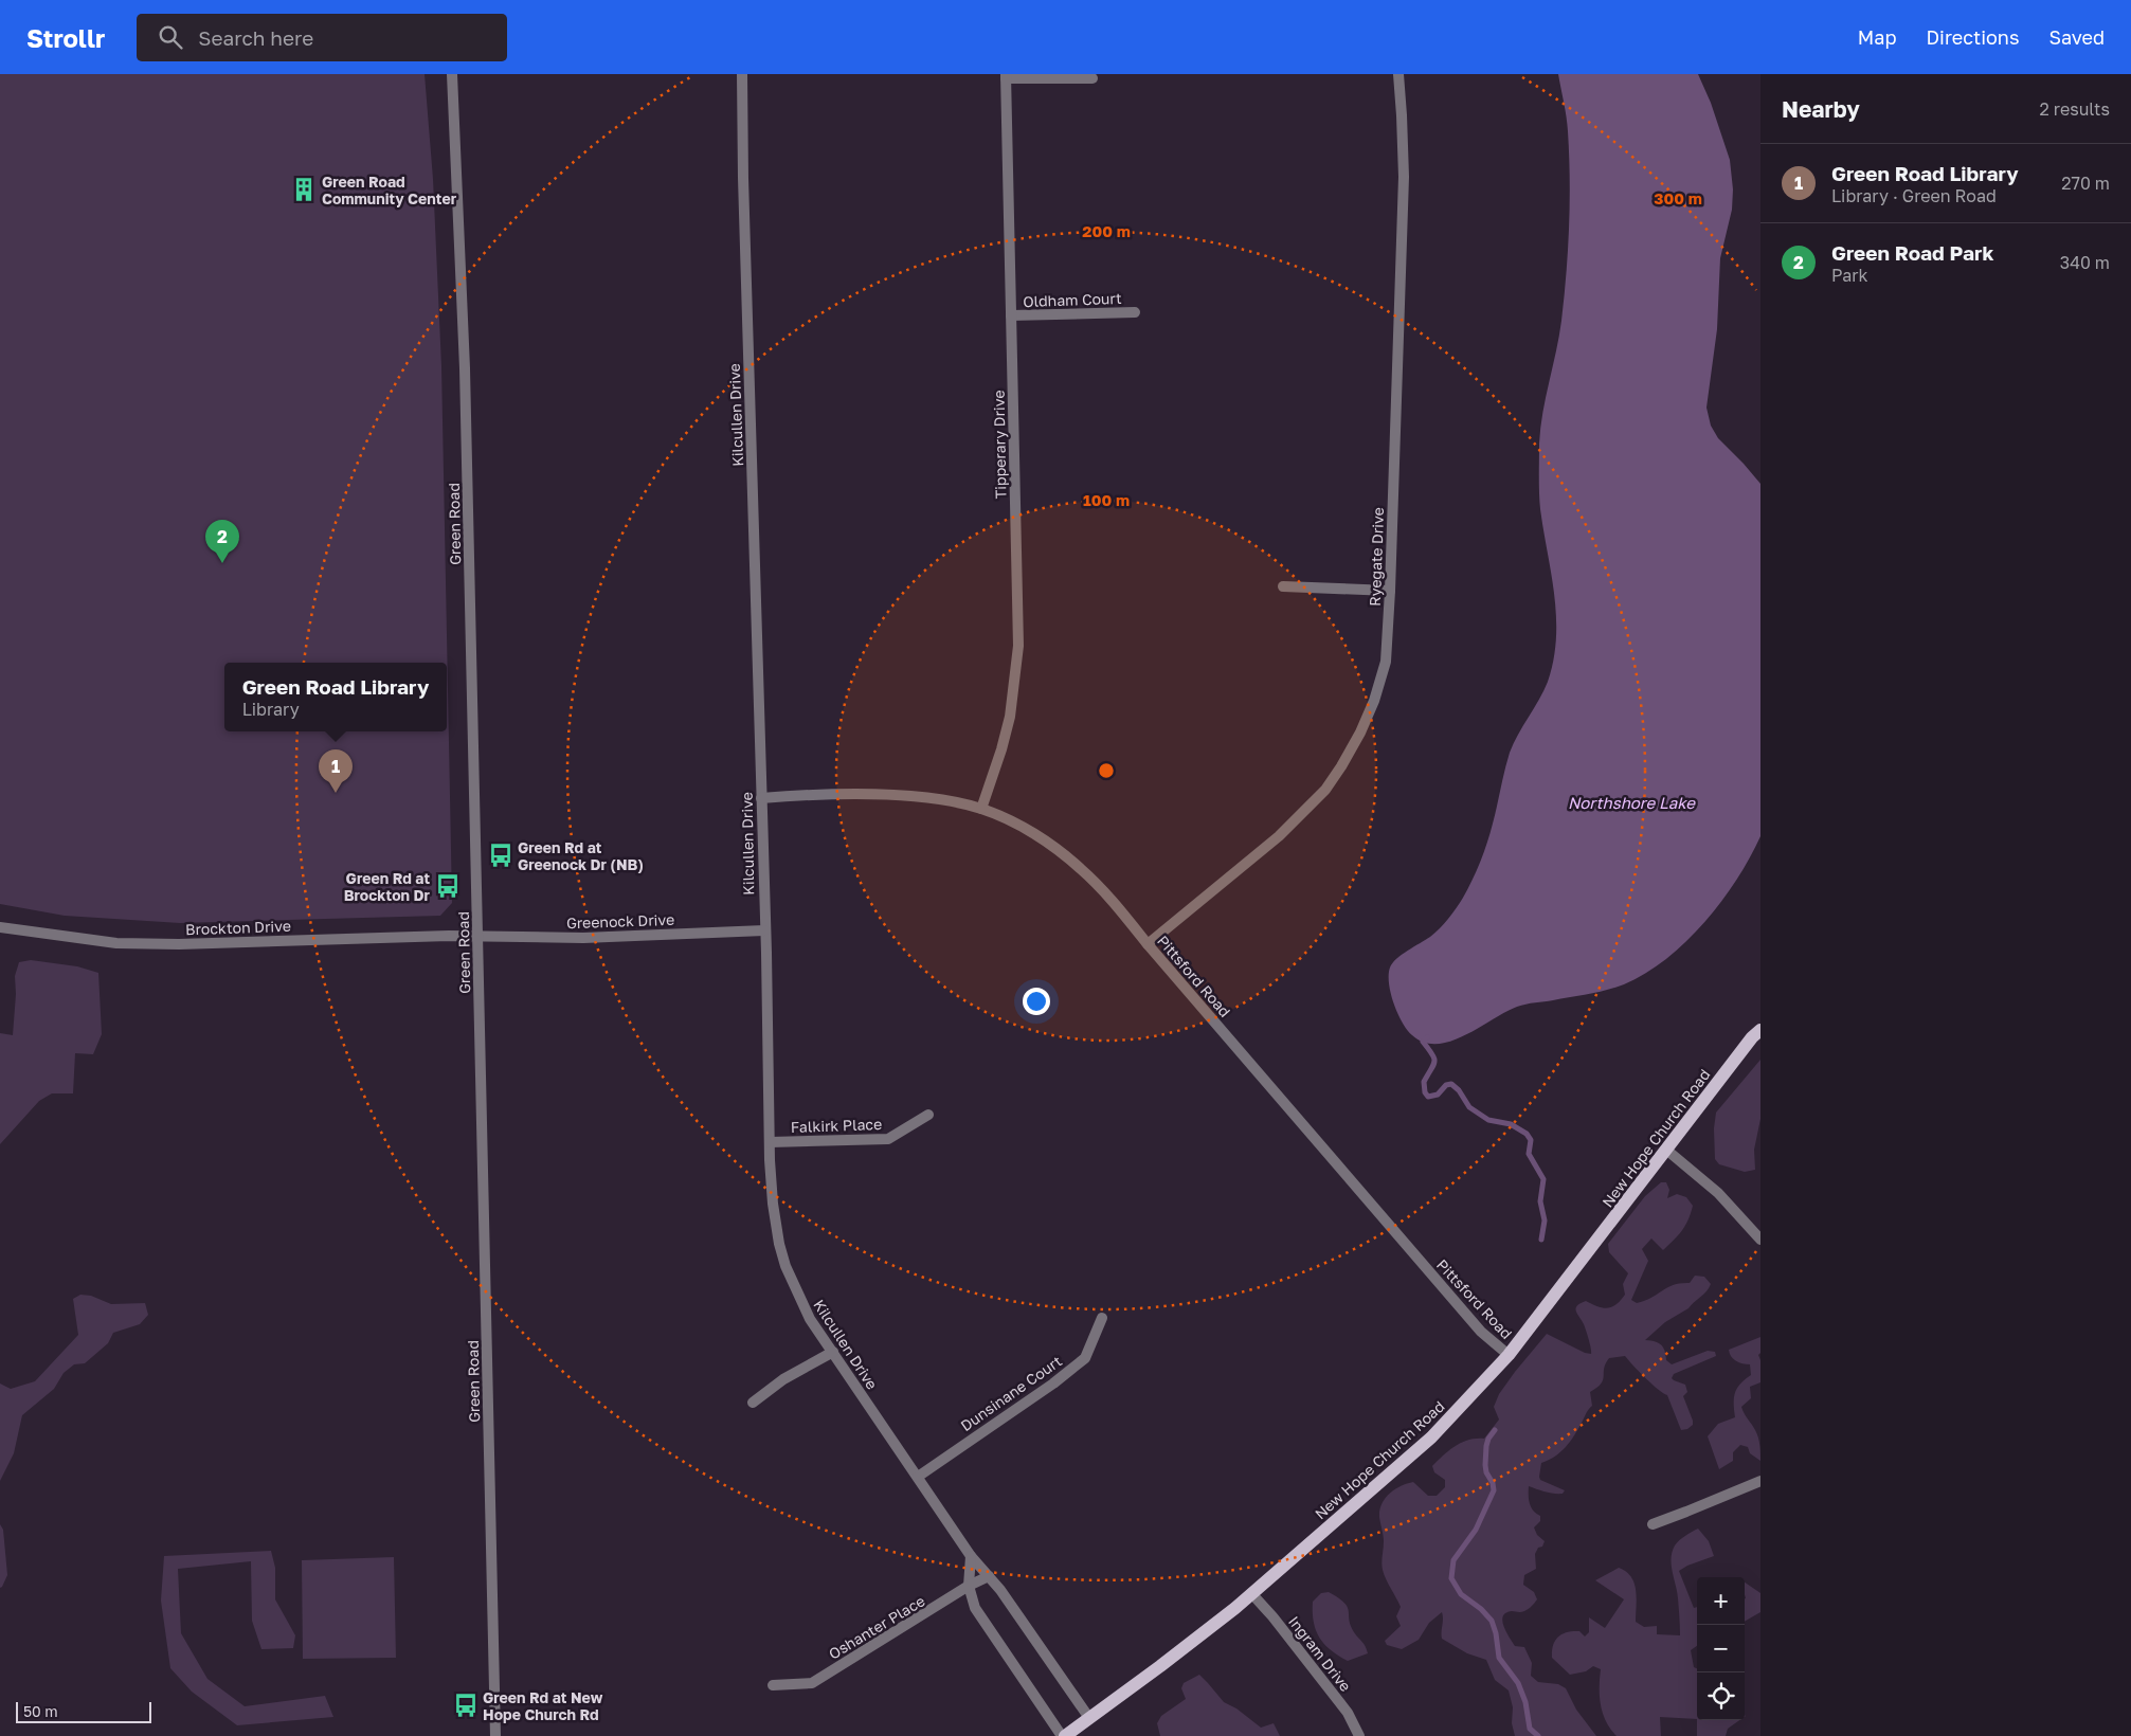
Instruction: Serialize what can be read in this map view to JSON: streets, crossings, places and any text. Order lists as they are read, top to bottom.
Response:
{
  "streets": {
    "main road": ["New Hope Church Road"],
    "street": [
      "Oldham Court",
      "Kilcullen Drive",
      "Tipperary Drive",
      "Green Road",
      "Ryegate Drive",
      "Greenock Drive",
      "Brockton Drive",
      "Pittsford Road",
      "Falkirk Place",
      "Dunsinane Court",
      "Oshanter Place",
      "Ingram Drive"
    ]
  },
  "crossings": [
    ["Oldham Court", "Tipperary Drive"],
    ["Kilcullen Drive", "Greenock Drive"],
    ["Kilcullen Drive", "Pittsford Road"],
    ["Kilcullen Drive", "Falkirk Place"],
    ["Kilcullen Drive", "New Hope Church Road"],
    ["Kilcullen Drive", "Dunsinane Court"],
    ["Kilcullen Drive", "Oshanter Place"],
    ["Tipperary Drive", "Pittsford Road"],
    ["Green Road", "Greenock Drive"],
    ["Green Road", "Brockton Drive"],
    ["Ryegate Drive", "Pittsford Road"],
    ["Greenock Drive", "Brockton Drive"],
    ["Pittsford Road", "New Hope Church Road"],
    ["New Hope Church Road", "Ingram Drive"]
  ],
  "water": ["Northshore Lake"],
  "places": {
    "building": ["Green Road Community Center"],
    "bus stop": ["Green Rd at Greenock Dr (NB)", "Green Rd at Brockton Dr", "Green Rd at New Hope Church Rd"]
  },
  "scale_bar": "50 m",
  "page": {
    "header": "Strollr",
    "search": "Search here",
    "nav": ["Map", "Directions", "Saved"],
    "heading": ["Nearby", "2 results"],
    "list": [
      {
        "mark": "1",
        "name": "Green Road Library",
        "note": "Library · Green Road",
        "value": "270 m"
      },
      {
        "mark": "2",
        "name": "Green Road Park",
        "note": "Park",
        "value": "340 m"
      }
    ],
    "pins": ["2", "1"],
    "popup": ["Green Road Library", "Library"],
    "map_buttons": ["+", "−"],
    "scale": "50 m"
  },
  "rings": ["300 m", "200 m", "100 m"]
}
